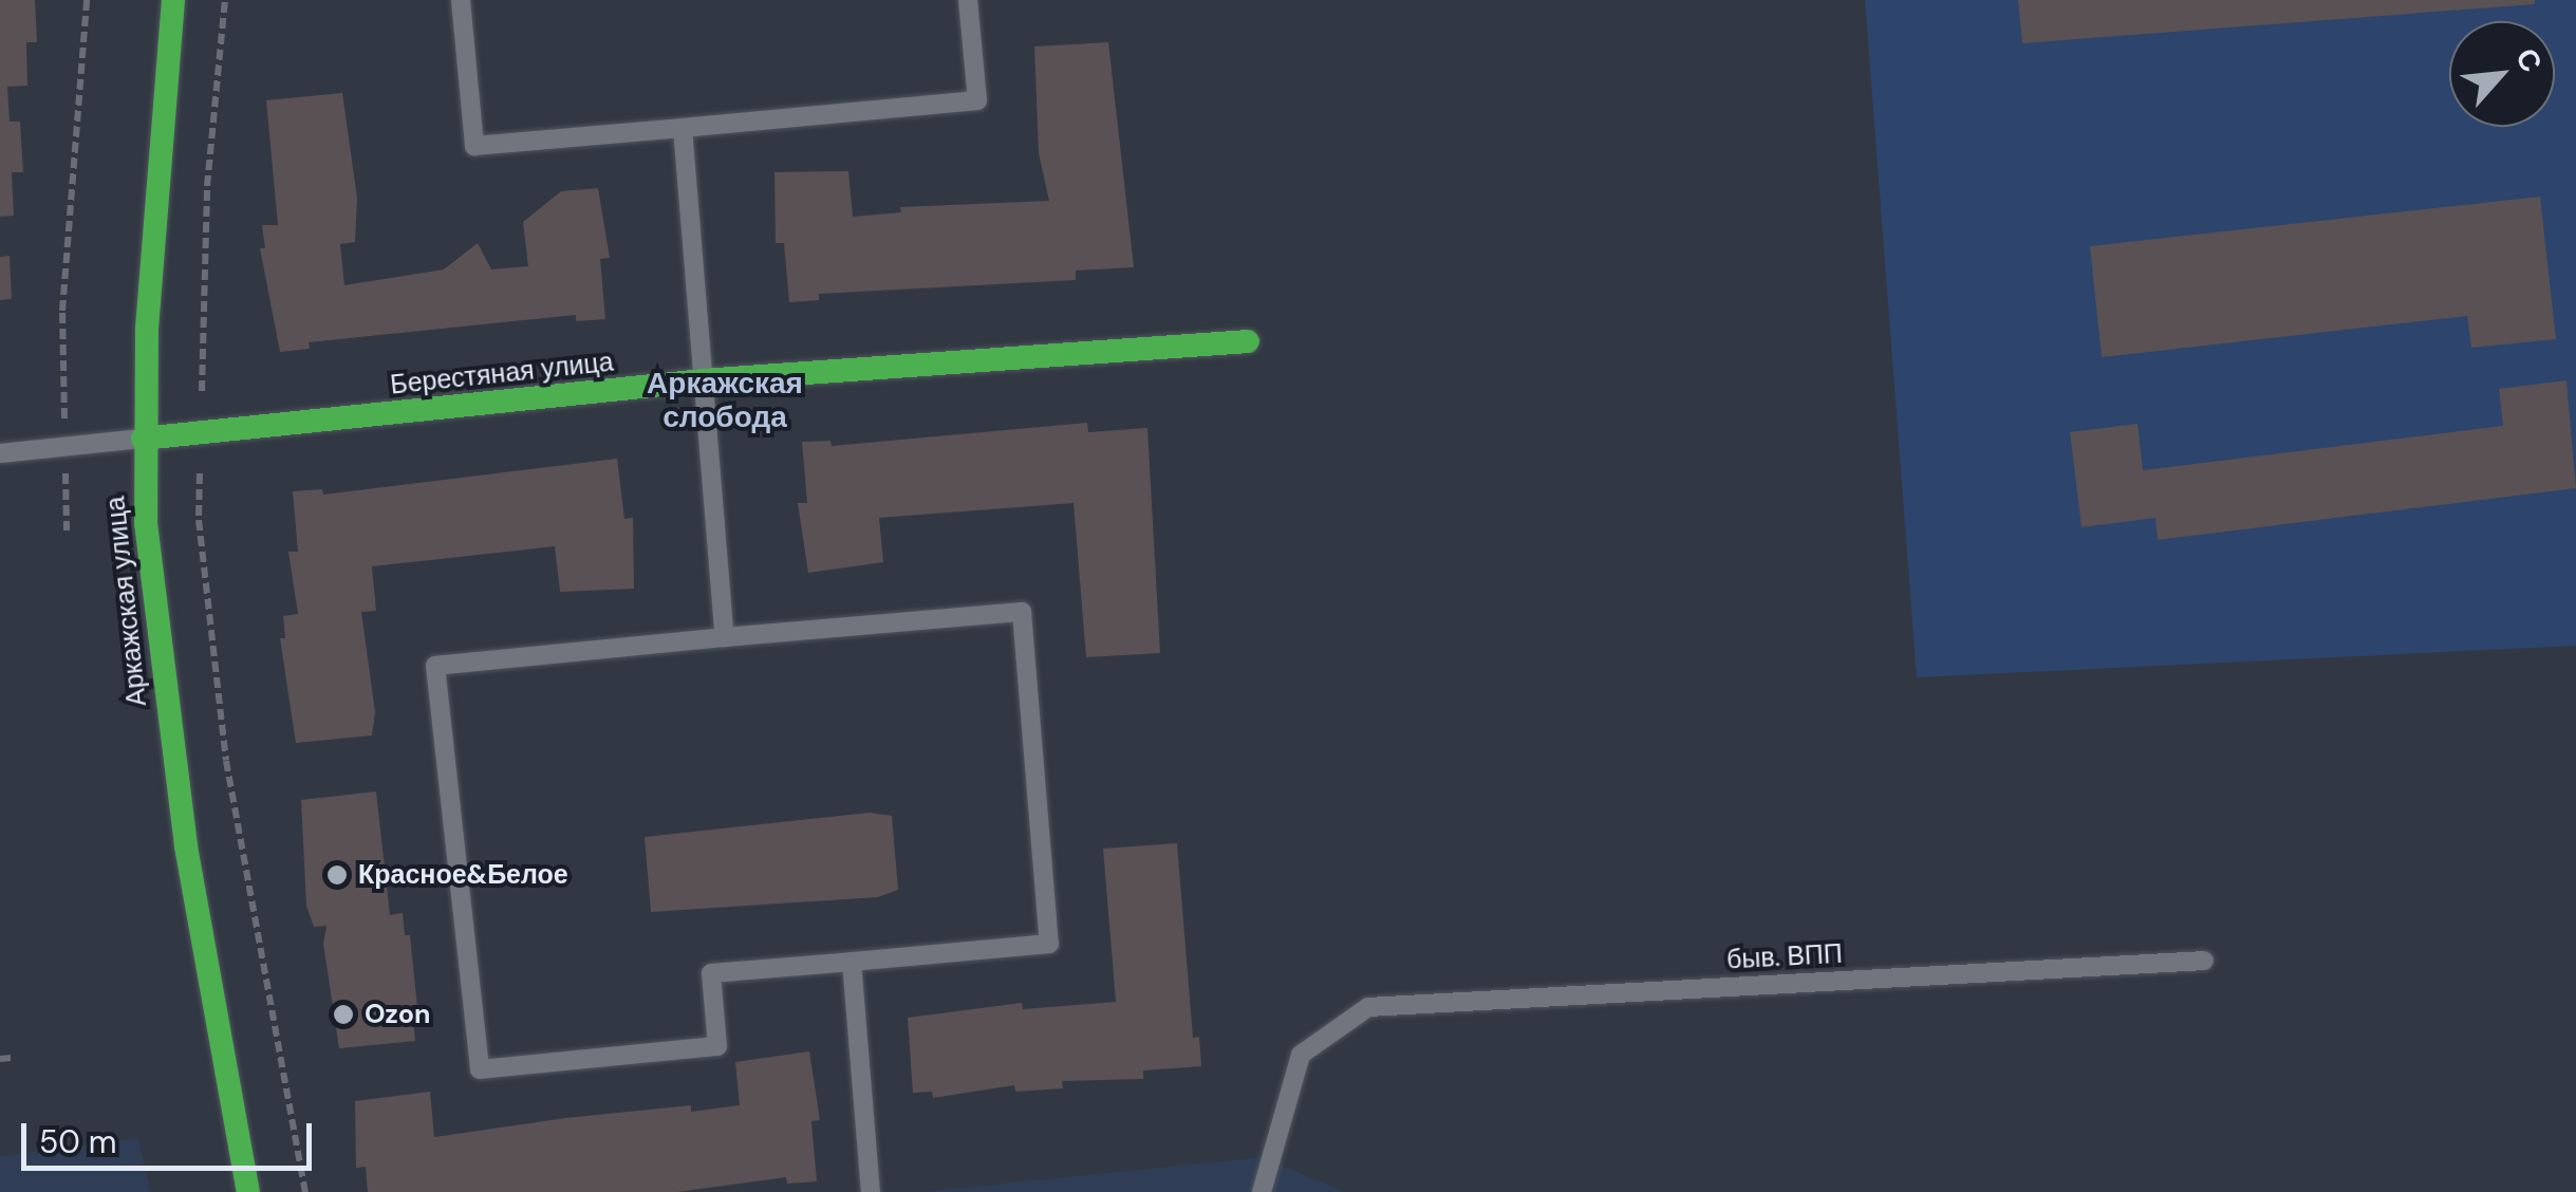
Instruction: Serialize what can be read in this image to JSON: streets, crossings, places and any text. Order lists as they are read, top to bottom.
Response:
{
  "streets": {
    "street": ["Берестяная улица", "Аркажская улица"],
    "lane": ["быв. ВПП"]
  },
  "crossings": [
    ["Берестяная улица", "Аркажская улица"]
  ],
  "districts": ["Аркажская слобода"],
  "places": ["Красное&Белое", "Ozon"],
  "scale_bar": "50 m",
  "north": "top right"
}
